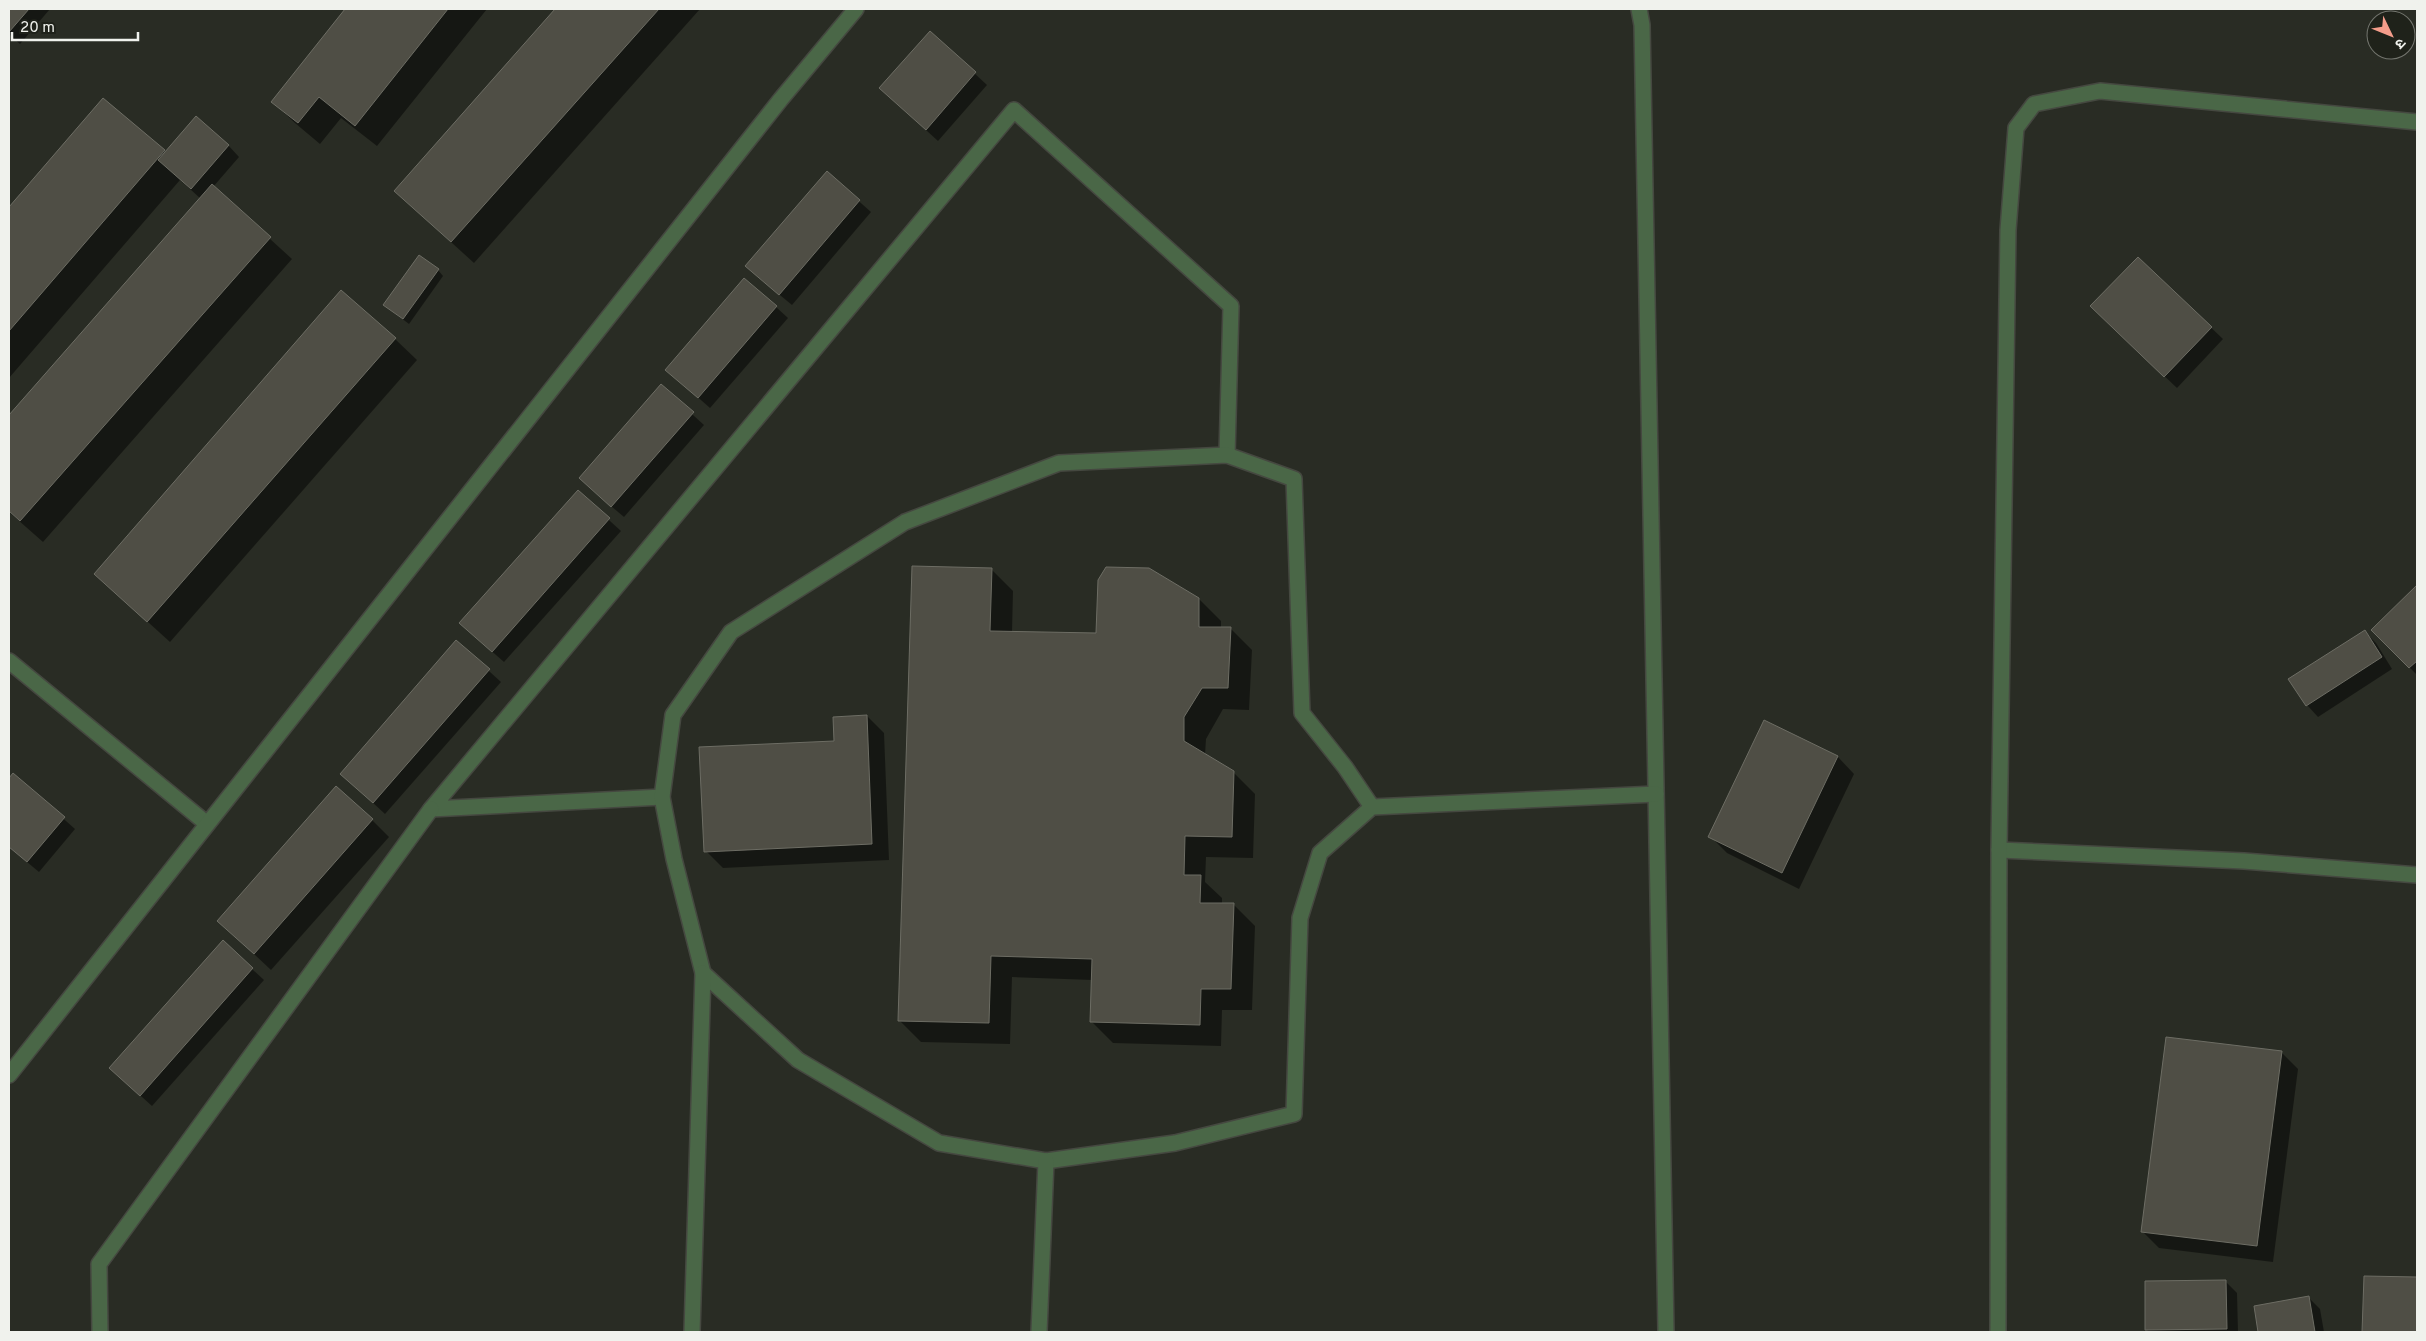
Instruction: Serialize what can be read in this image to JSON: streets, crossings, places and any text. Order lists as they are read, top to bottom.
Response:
{
  "scale_bar": "20 m",
  "north": "bottom right"
}
